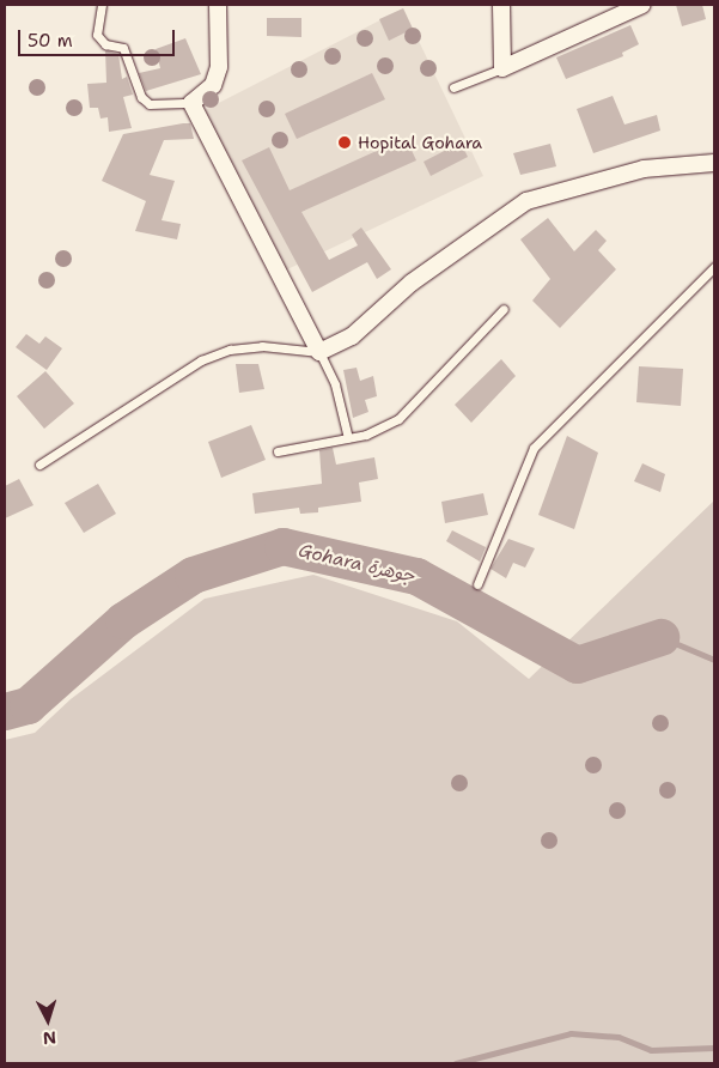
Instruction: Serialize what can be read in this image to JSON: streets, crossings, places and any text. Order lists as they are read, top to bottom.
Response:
{
  "water": ["Gohara جوهرة"],
  "places": ["Hopital Gohara"],
  "scale_bar": "50 m",
  "north": "bottom"
}
